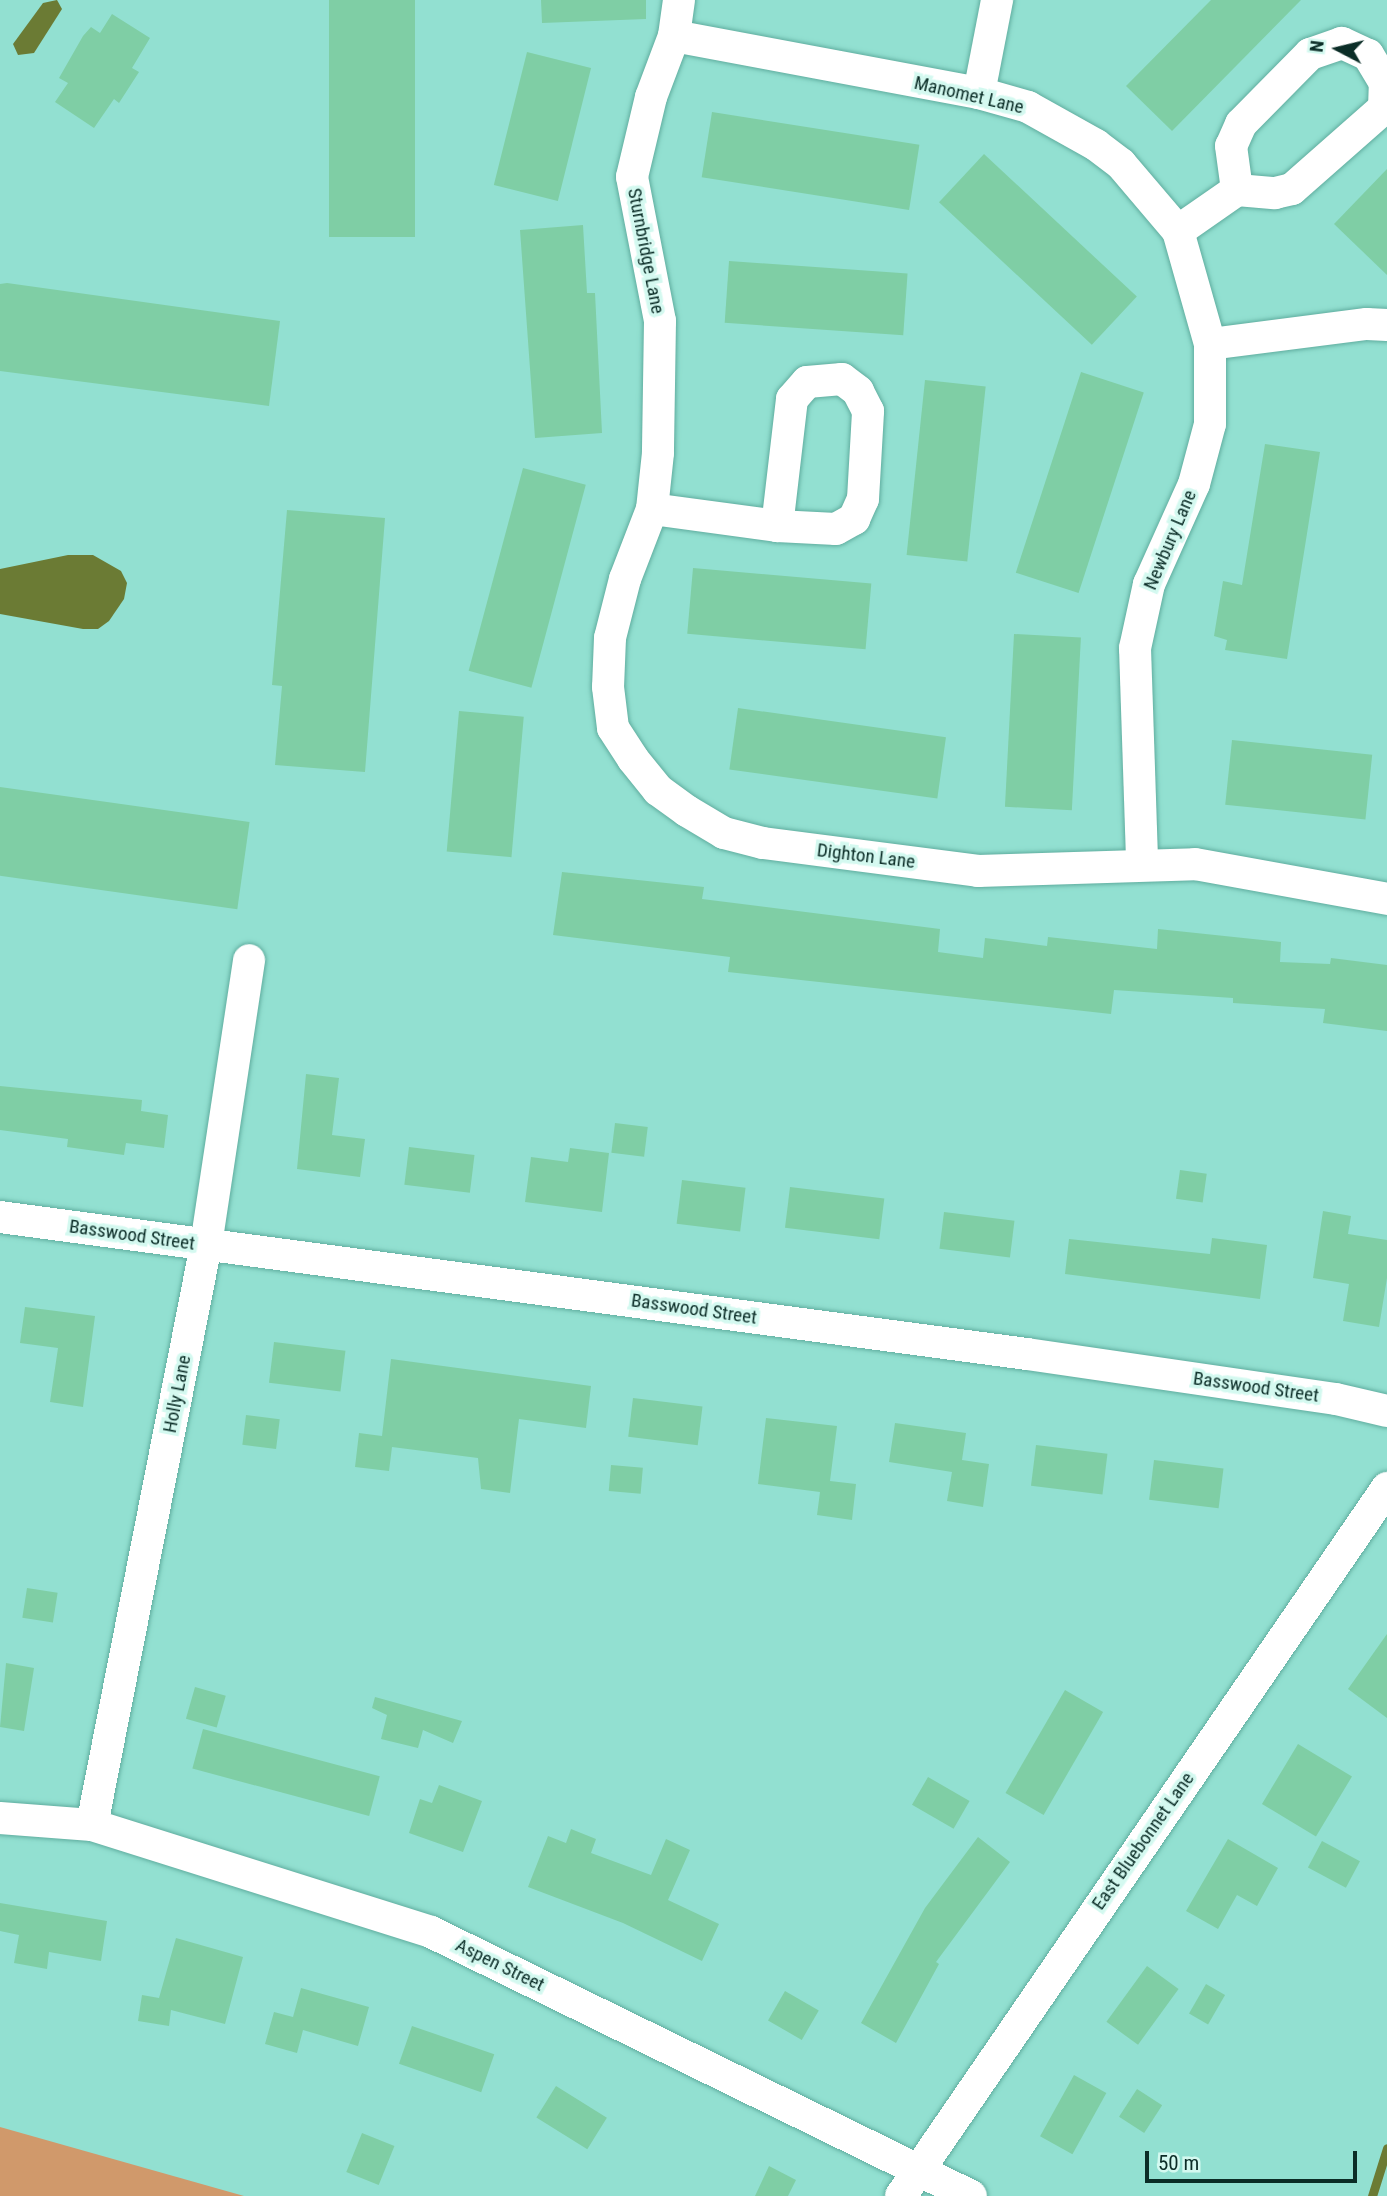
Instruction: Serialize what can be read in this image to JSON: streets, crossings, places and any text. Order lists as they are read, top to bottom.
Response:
{
  "streets": {
    "street": [
      "Manomet Lane",
      "Sturnbridge Lane",
      "Newbury Lane",
      "Dighton Lane",
      "Basswood Street",
      "Holly Lane",
      "East Bluebonnet Lane",
      "Aspen Street"
    ]
  },
  "crossings": [
    ["Manomet Lane", "Sturnbridge Lane"],
    ["Manomet Lane", "Newbury Lane"],
    ["Sturnbridge Lane", "Dighton Lane"],
    ["Newbury Lane", "Dighton Lane"],
    ["Basswood Street", "Holly Lane"],
    ["Holly Lane", "Aspen Street"],
    ["East Bluebonnet Lane", "Aspen Street"]
  ],
  "scale_bar": "50 m",
  "north": "left"
}
